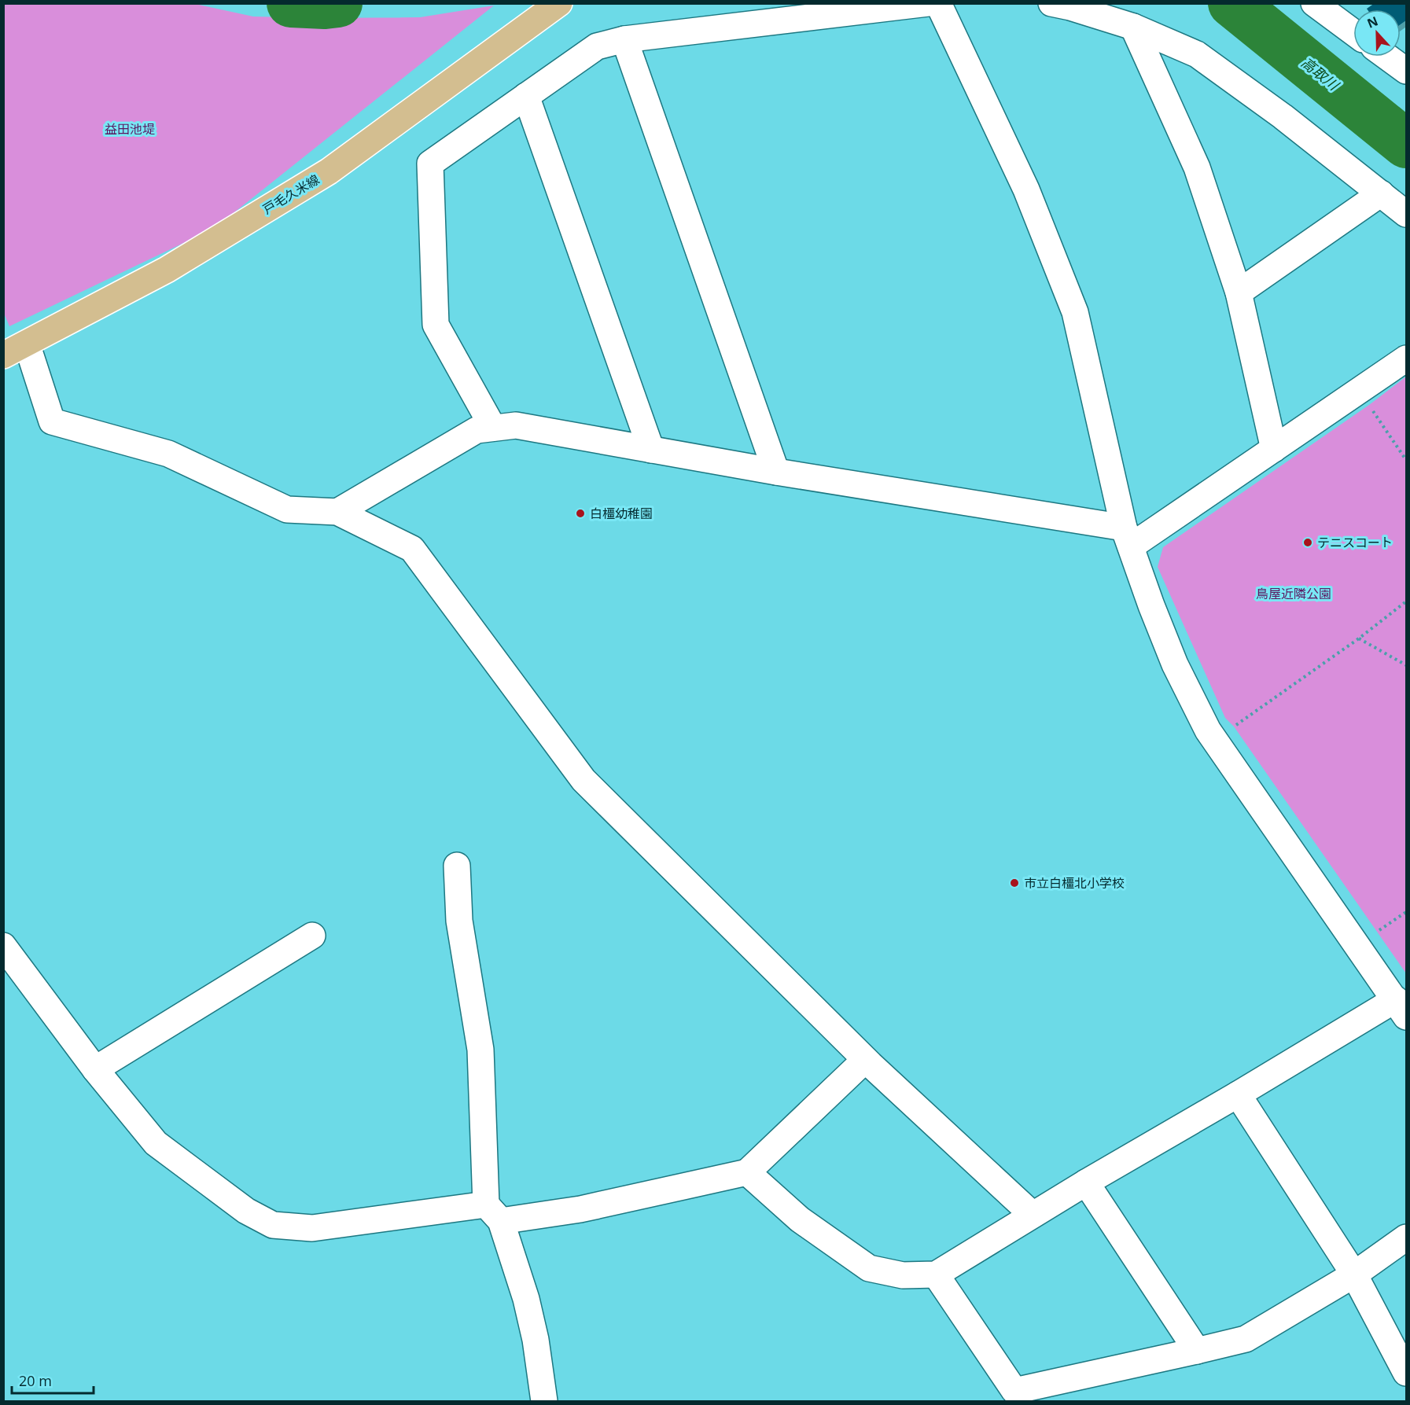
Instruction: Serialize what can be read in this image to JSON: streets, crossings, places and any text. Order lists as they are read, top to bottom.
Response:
{
  "streets": {
    "main road": ["戸毛久米線"]
  },
  "water": ["高取川"],
  "parks": ["益田池堤", "鳥屋近隣公園"],
  "places": ["白橿幼稚園", "テニスコート", "市立白橿北小学校"],
  "scale_bar": "20 m",
  "north": "top"
}
